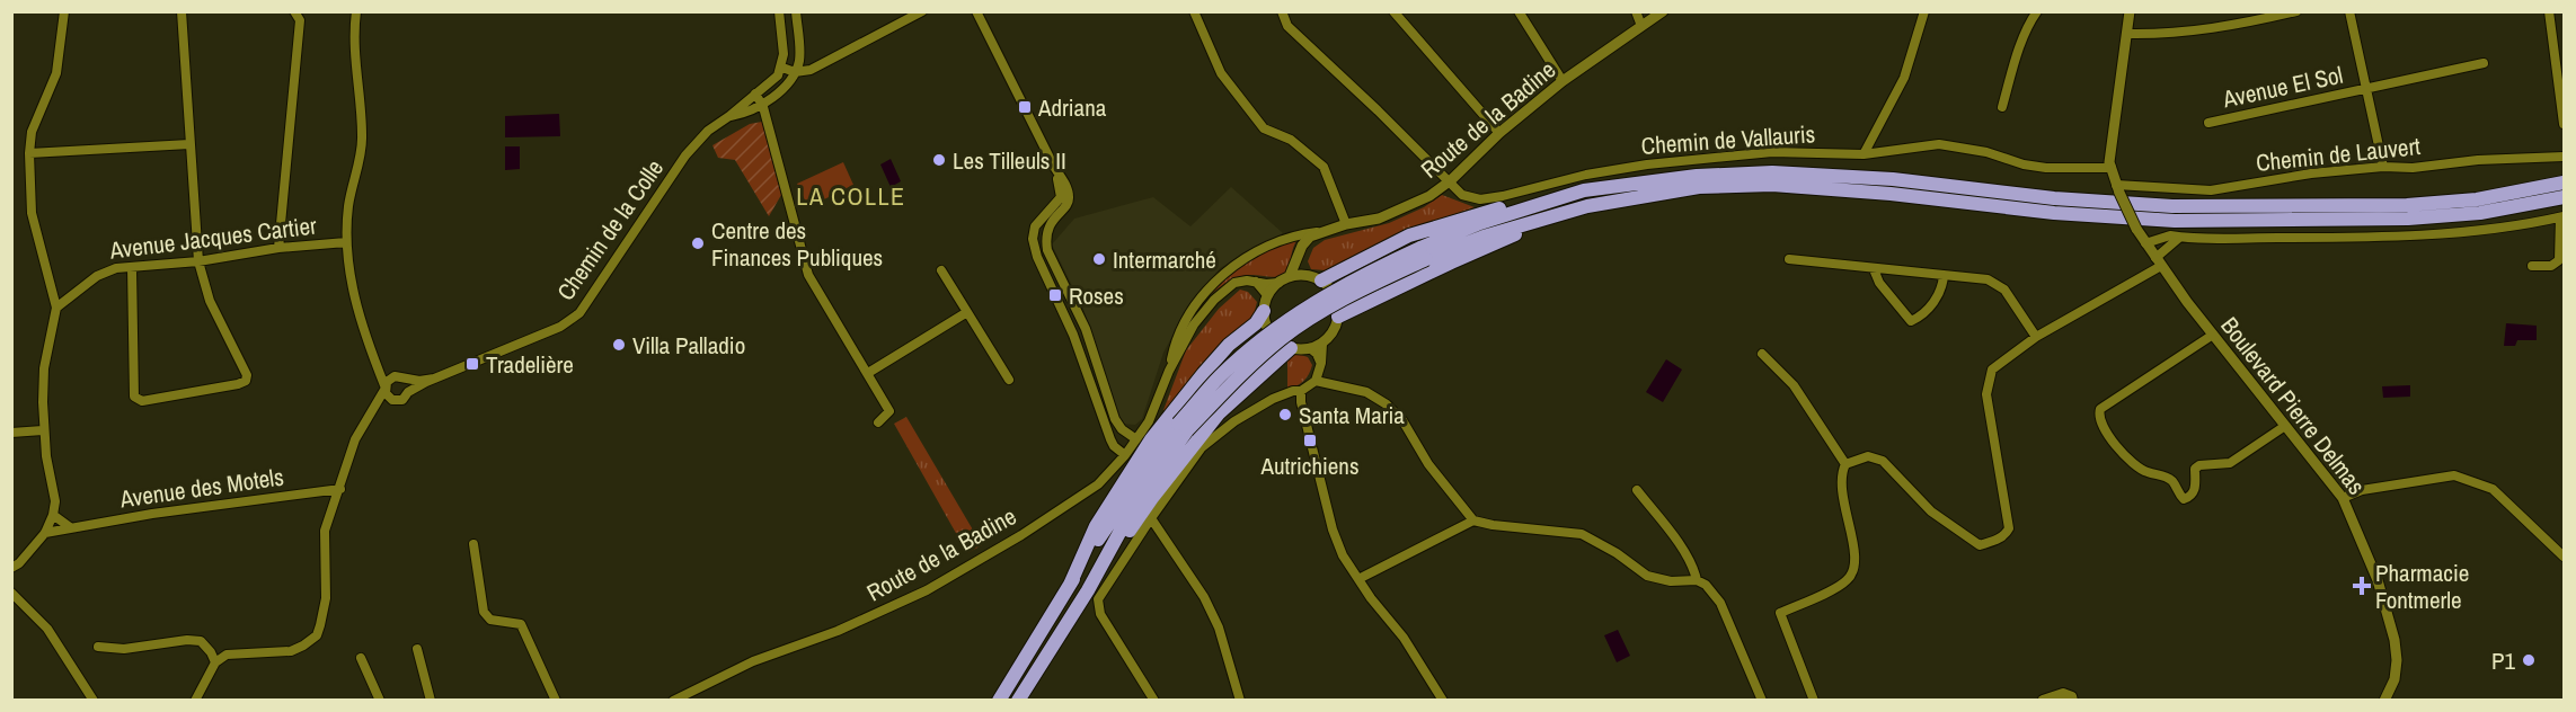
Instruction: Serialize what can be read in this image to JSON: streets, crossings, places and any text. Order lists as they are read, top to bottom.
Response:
{
  "streets": {
    "street": [
      "Avenue El Sol",
      "Route de la Badine",
      "Chemin de Vallauris",
      "Chemin de Lauvert",
      "Chemin de la Colle",
      "Avenue Jacques Cartier",
      "Boulevard Pierre Delmas",
      "Avenue des Motels"
    ]
  },
  "crossings": [
    ["Avenue El Sol", "Chemin de Lauvert"],
    ["Route de la Badine", "Chemin de Vallauris"],
    ["Chemin de Lauvert", "Boulevard Pierre Delmas"]
  ],
  "districts": ["LA COLLE"],
  "places": {
    "transit": [
      "Adriana",
      "Roses",
      "Tradelière",
      "Autrichiens"
    ],
    "other": [
      "Les Tilleuls II",
      "Centre des Finances Publiques",
      "Intermarché",
      "Villa Palladio",
      "Santa Maria",
      "P1"
    ],
    "health": ["Pharmacie Fontmerle"]
  }
}
